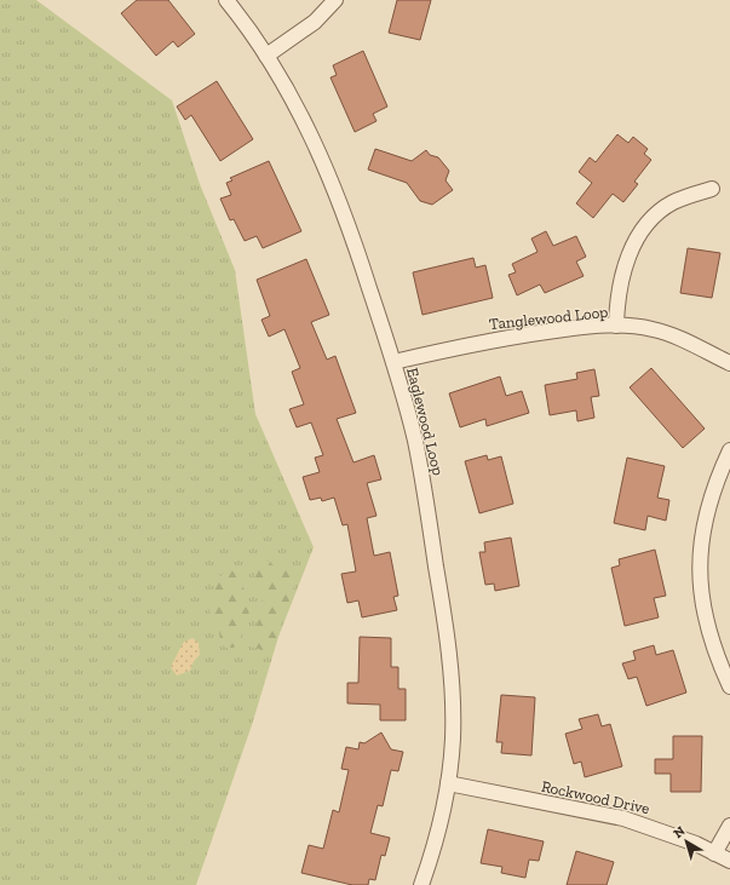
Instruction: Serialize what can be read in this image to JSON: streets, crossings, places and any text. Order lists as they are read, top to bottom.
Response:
{
  "streets": {
    "street": ["Tanglewood Loop", "Eaglewood Loop", "Rockwood Drive"]
  },
  "crossings": [
    ["Tanglewood Loop", "Eaglewood Loop"],
    ["Eaglewood Loop", "Rockwood Drive"]
  ],
  "north": "top left"
}
